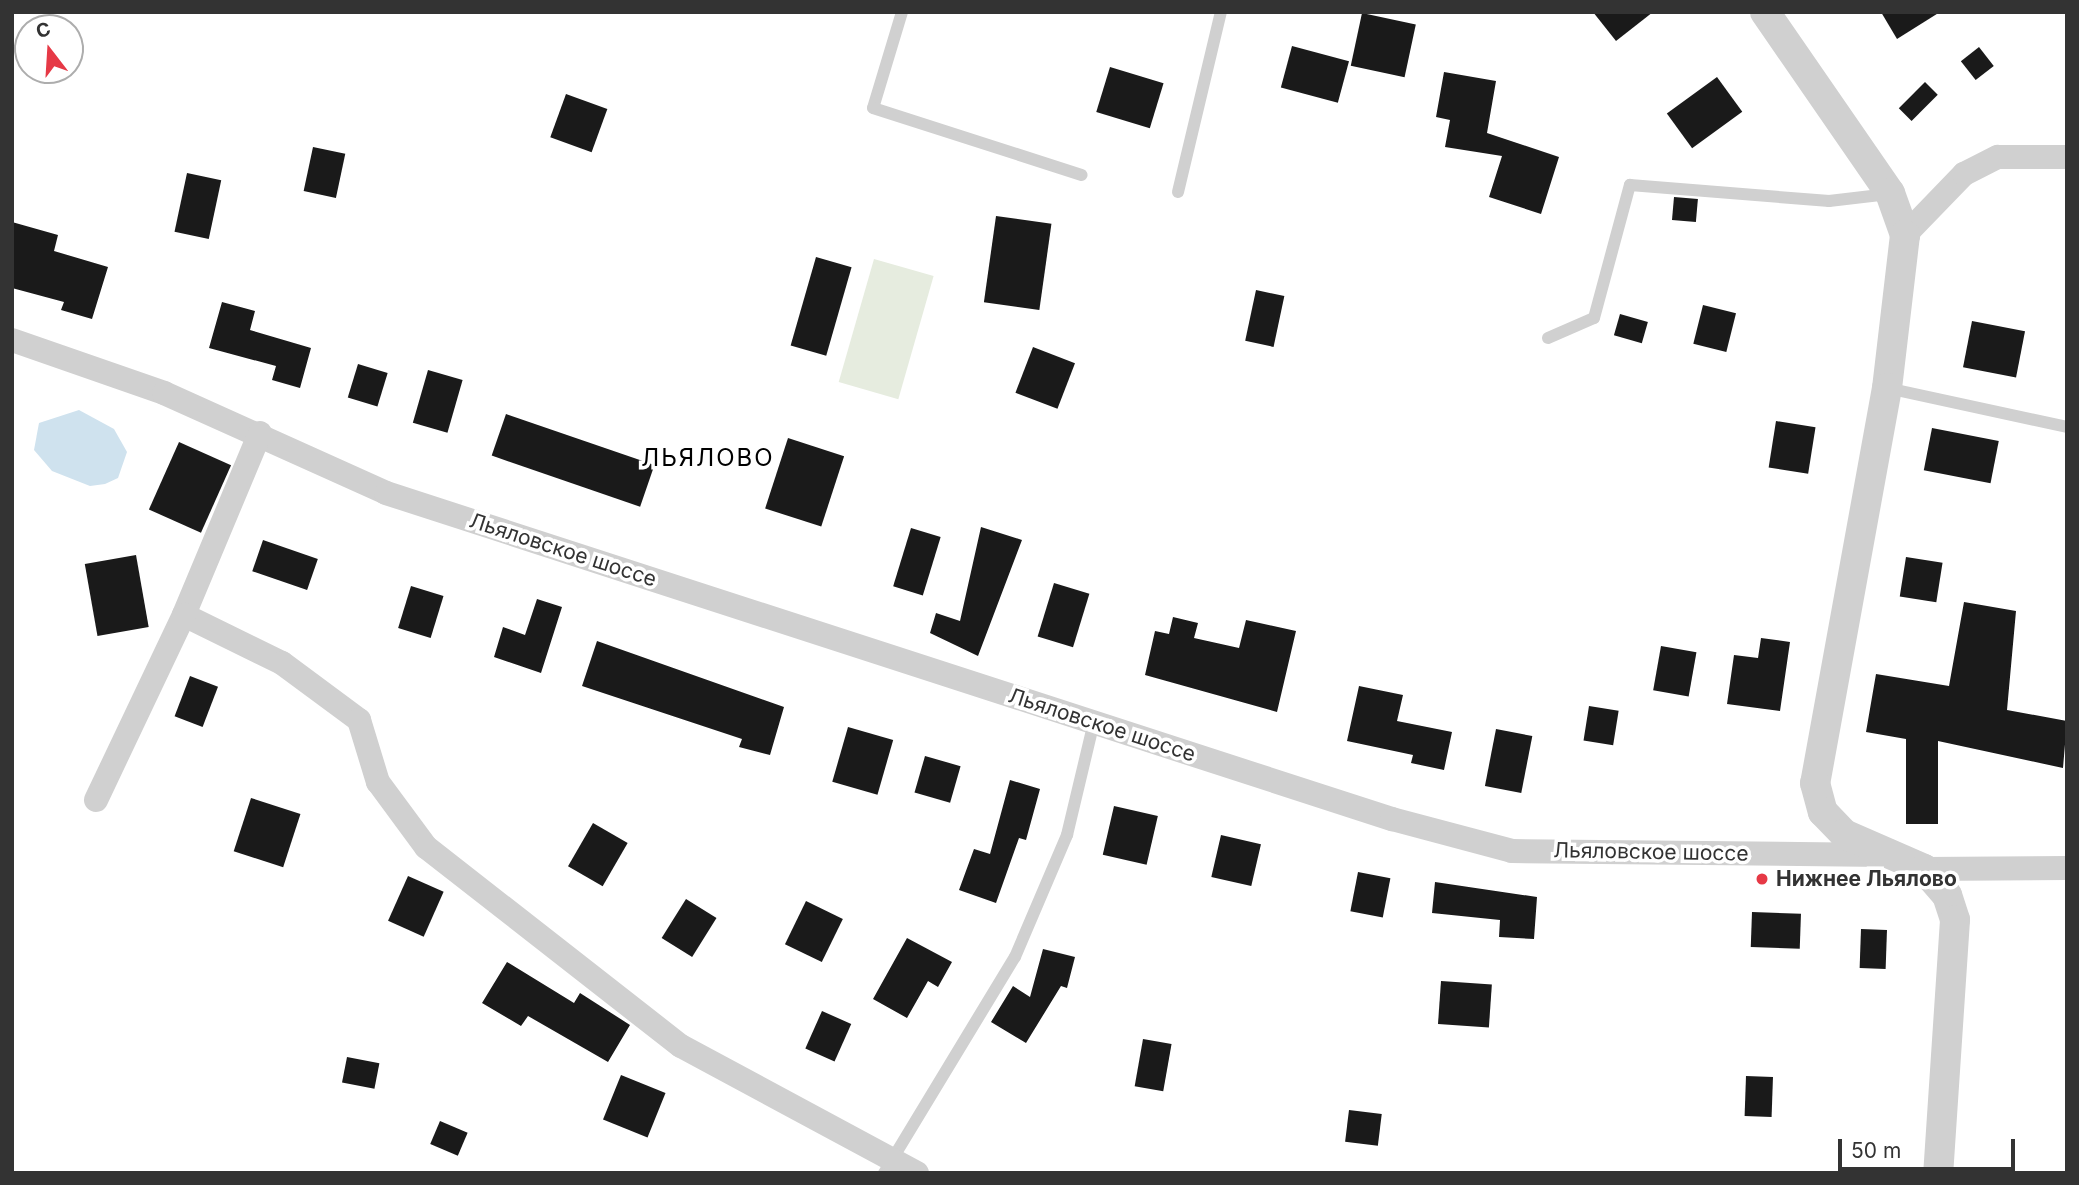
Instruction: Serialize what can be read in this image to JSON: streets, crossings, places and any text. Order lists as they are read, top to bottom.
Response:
{
  "streets": {
    "street": ["Льяловское шоссе"]
  },
  "districts": ["ЛЬЯЛОВО"],
  "places": ["Нижнее Льялово"],
  "scale_bar": "50 m",
  "north": "top"
}
